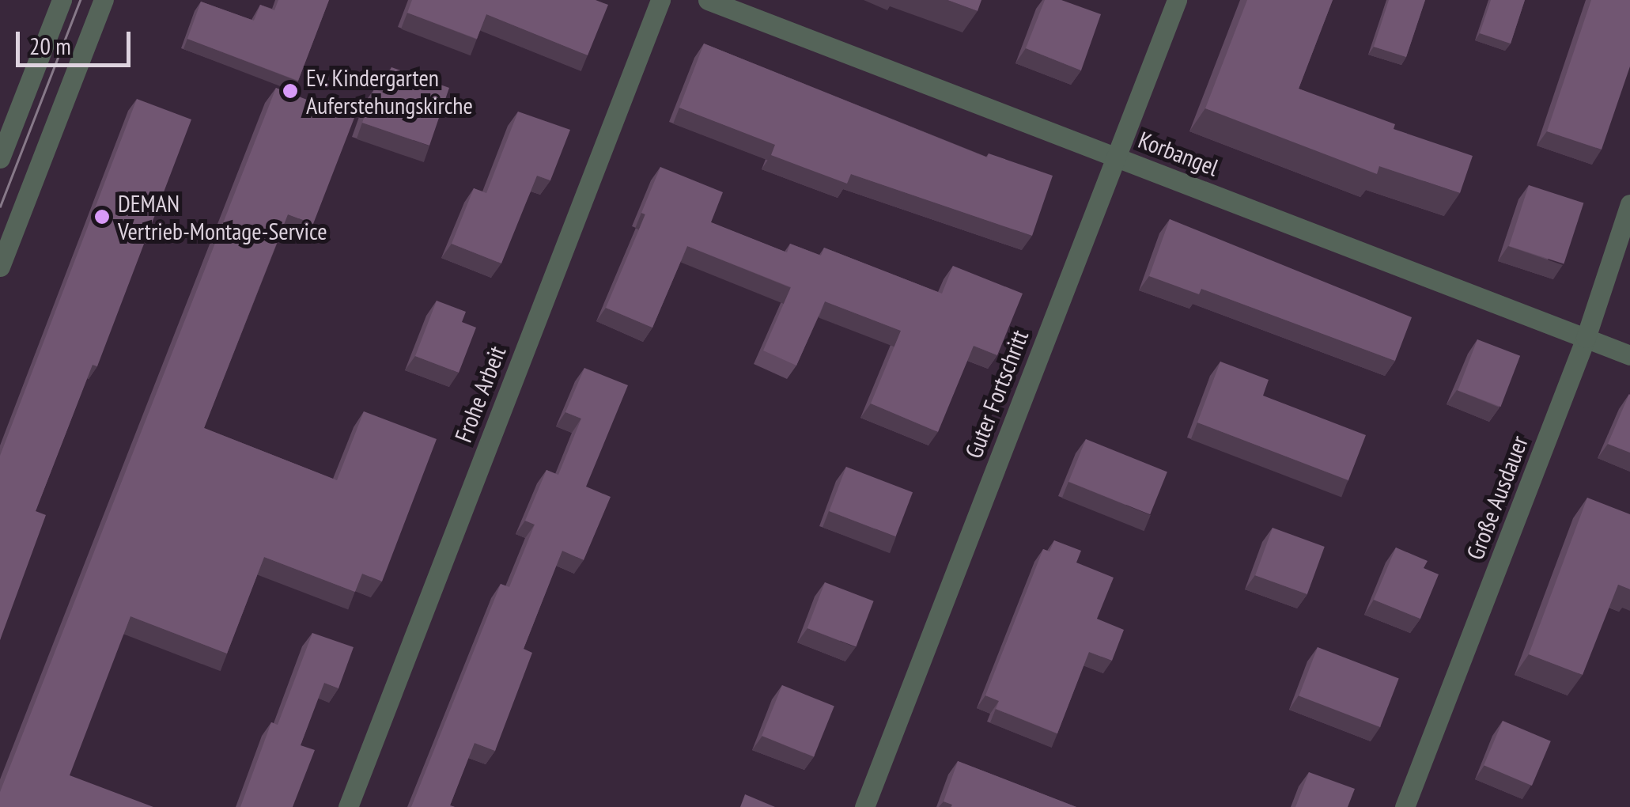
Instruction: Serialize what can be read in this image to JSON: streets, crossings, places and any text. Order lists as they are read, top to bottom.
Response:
{
  "streets": {
    "street": [
      "Korbangel",
      "Frohe Arbeit",
      "Guter Fortschritt",
      "Große Ausdauer"
    ]
  },
  "crossings": [
    ["Korbangel", "Guter Fortschritt"],
    ["Korbangel", "Große Ausdauer"]
  ],
  "places": ["Ev. Kindergarten Auferstehungskirche", "DEMAN Vertrieb-Montage-Service"],
  "scale_bar": "20 m"
}
